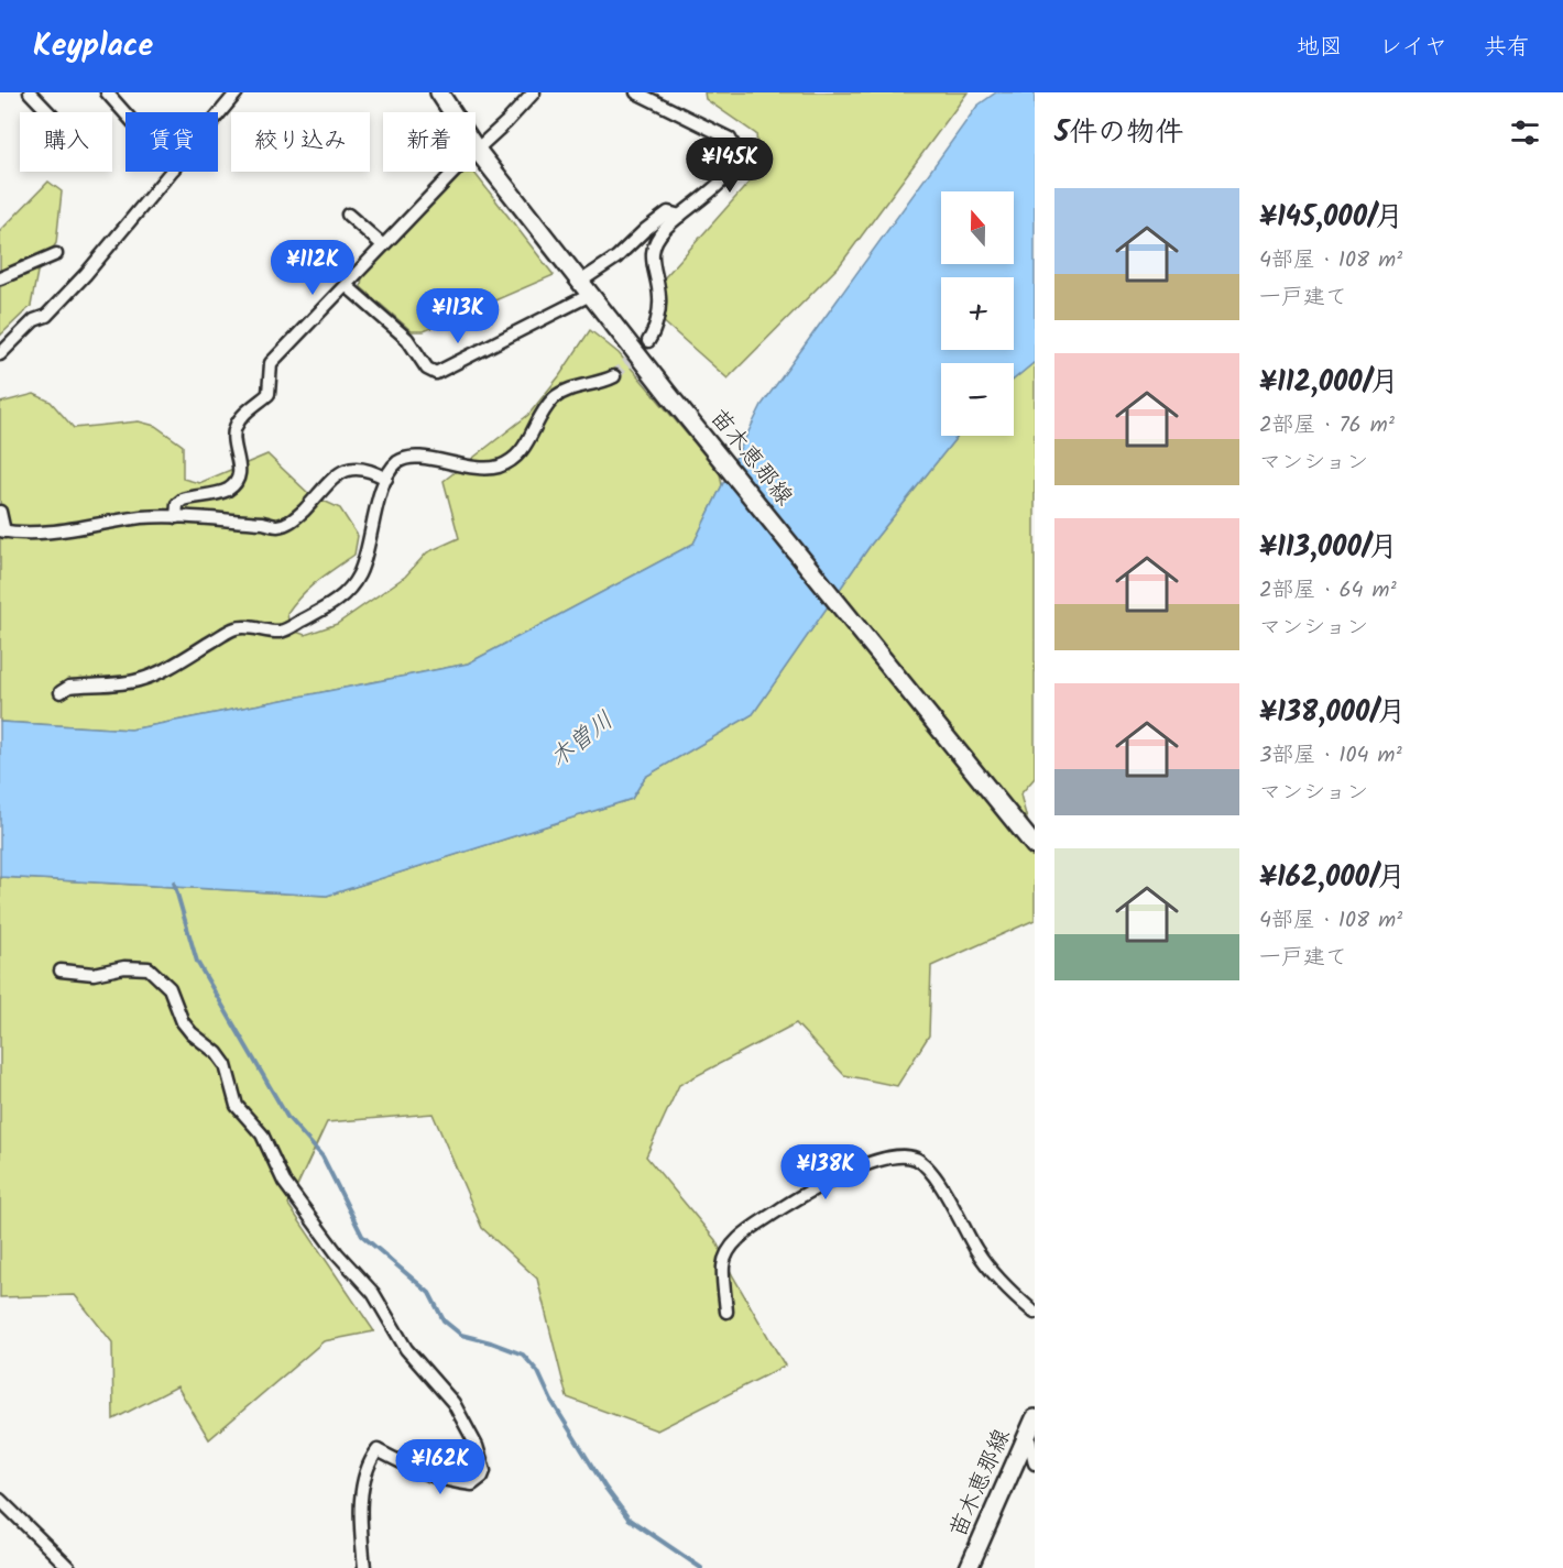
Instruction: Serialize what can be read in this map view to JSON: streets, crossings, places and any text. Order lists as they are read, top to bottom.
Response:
{
  "streets": {
    "main road": ["苗木恵那線"]
  },
  "water": ["木曽川"],
  "north": "top",
  "page": {
    "header": "Keyplace",
    "nav": ["地図", "レイヤ", "共有"],
    "heading": "5件の物件",
    "chip": [
      "購入",
      "賃貸",
      "絞り込み",
      "新着"
    ],
    "price": [
      "¥145K",
      "¥112K",
      "¥113K",
      "¥138K",
      "¥162K"
    ],
    "list": [
      {
        "name": "¥145,000/月",
        "note": "4部屋 · 108 m² · 一戸建て"
      },
      {
        "name": "¥112,000/月",
        "note": "2部屋 · 76 m² · マンション"
      },
      {
        "name": "¥113,000/月",
        "note": "2部屋 · 64 m² · マンション"
      },
      {
        "name": "¥138,000/月",
        "note": "3部屋 · 104 m² · マンション"
      },
      {
        "name": "¥162,000/月",
        "note": "4部屋 · 108 m² · 一戸建て"
      }
    ],
    "map_buttons": ["+", "−"]
  }
}
